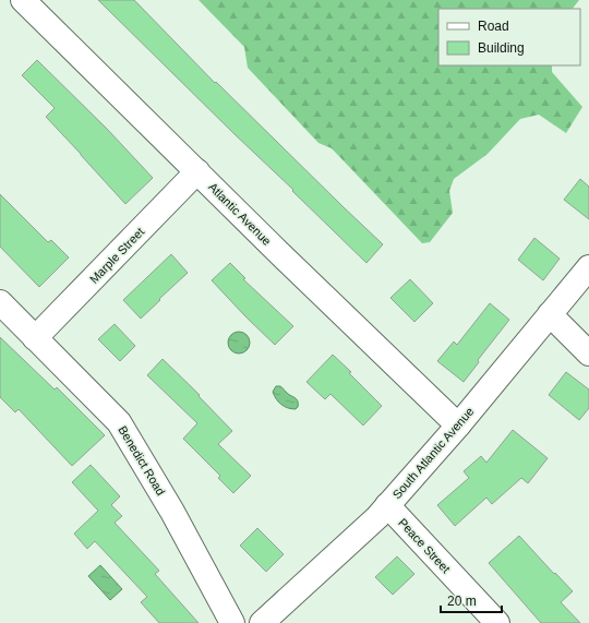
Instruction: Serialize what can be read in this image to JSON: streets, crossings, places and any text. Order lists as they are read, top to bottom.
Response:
{
  "streets": {
    "street": [
      "Atlantic Avenue",
      "Marple Street",
      "South Atlantic Avenue",
      "Benedict Road",
      "Peace Street"
    ]
  },
  "crossings": [
    ["Atlantic Avenue", "Marple Street"],
    ["Atlantic Avenue", "South Atlantic Avenue"],
    ["Marple Street", "Benedict Road"],
    ["South Atlantic Avenue", "Peace Street"]
  ],
  "legend": ["Road", "Building"],
  "scale_bar": "20 m"
}
